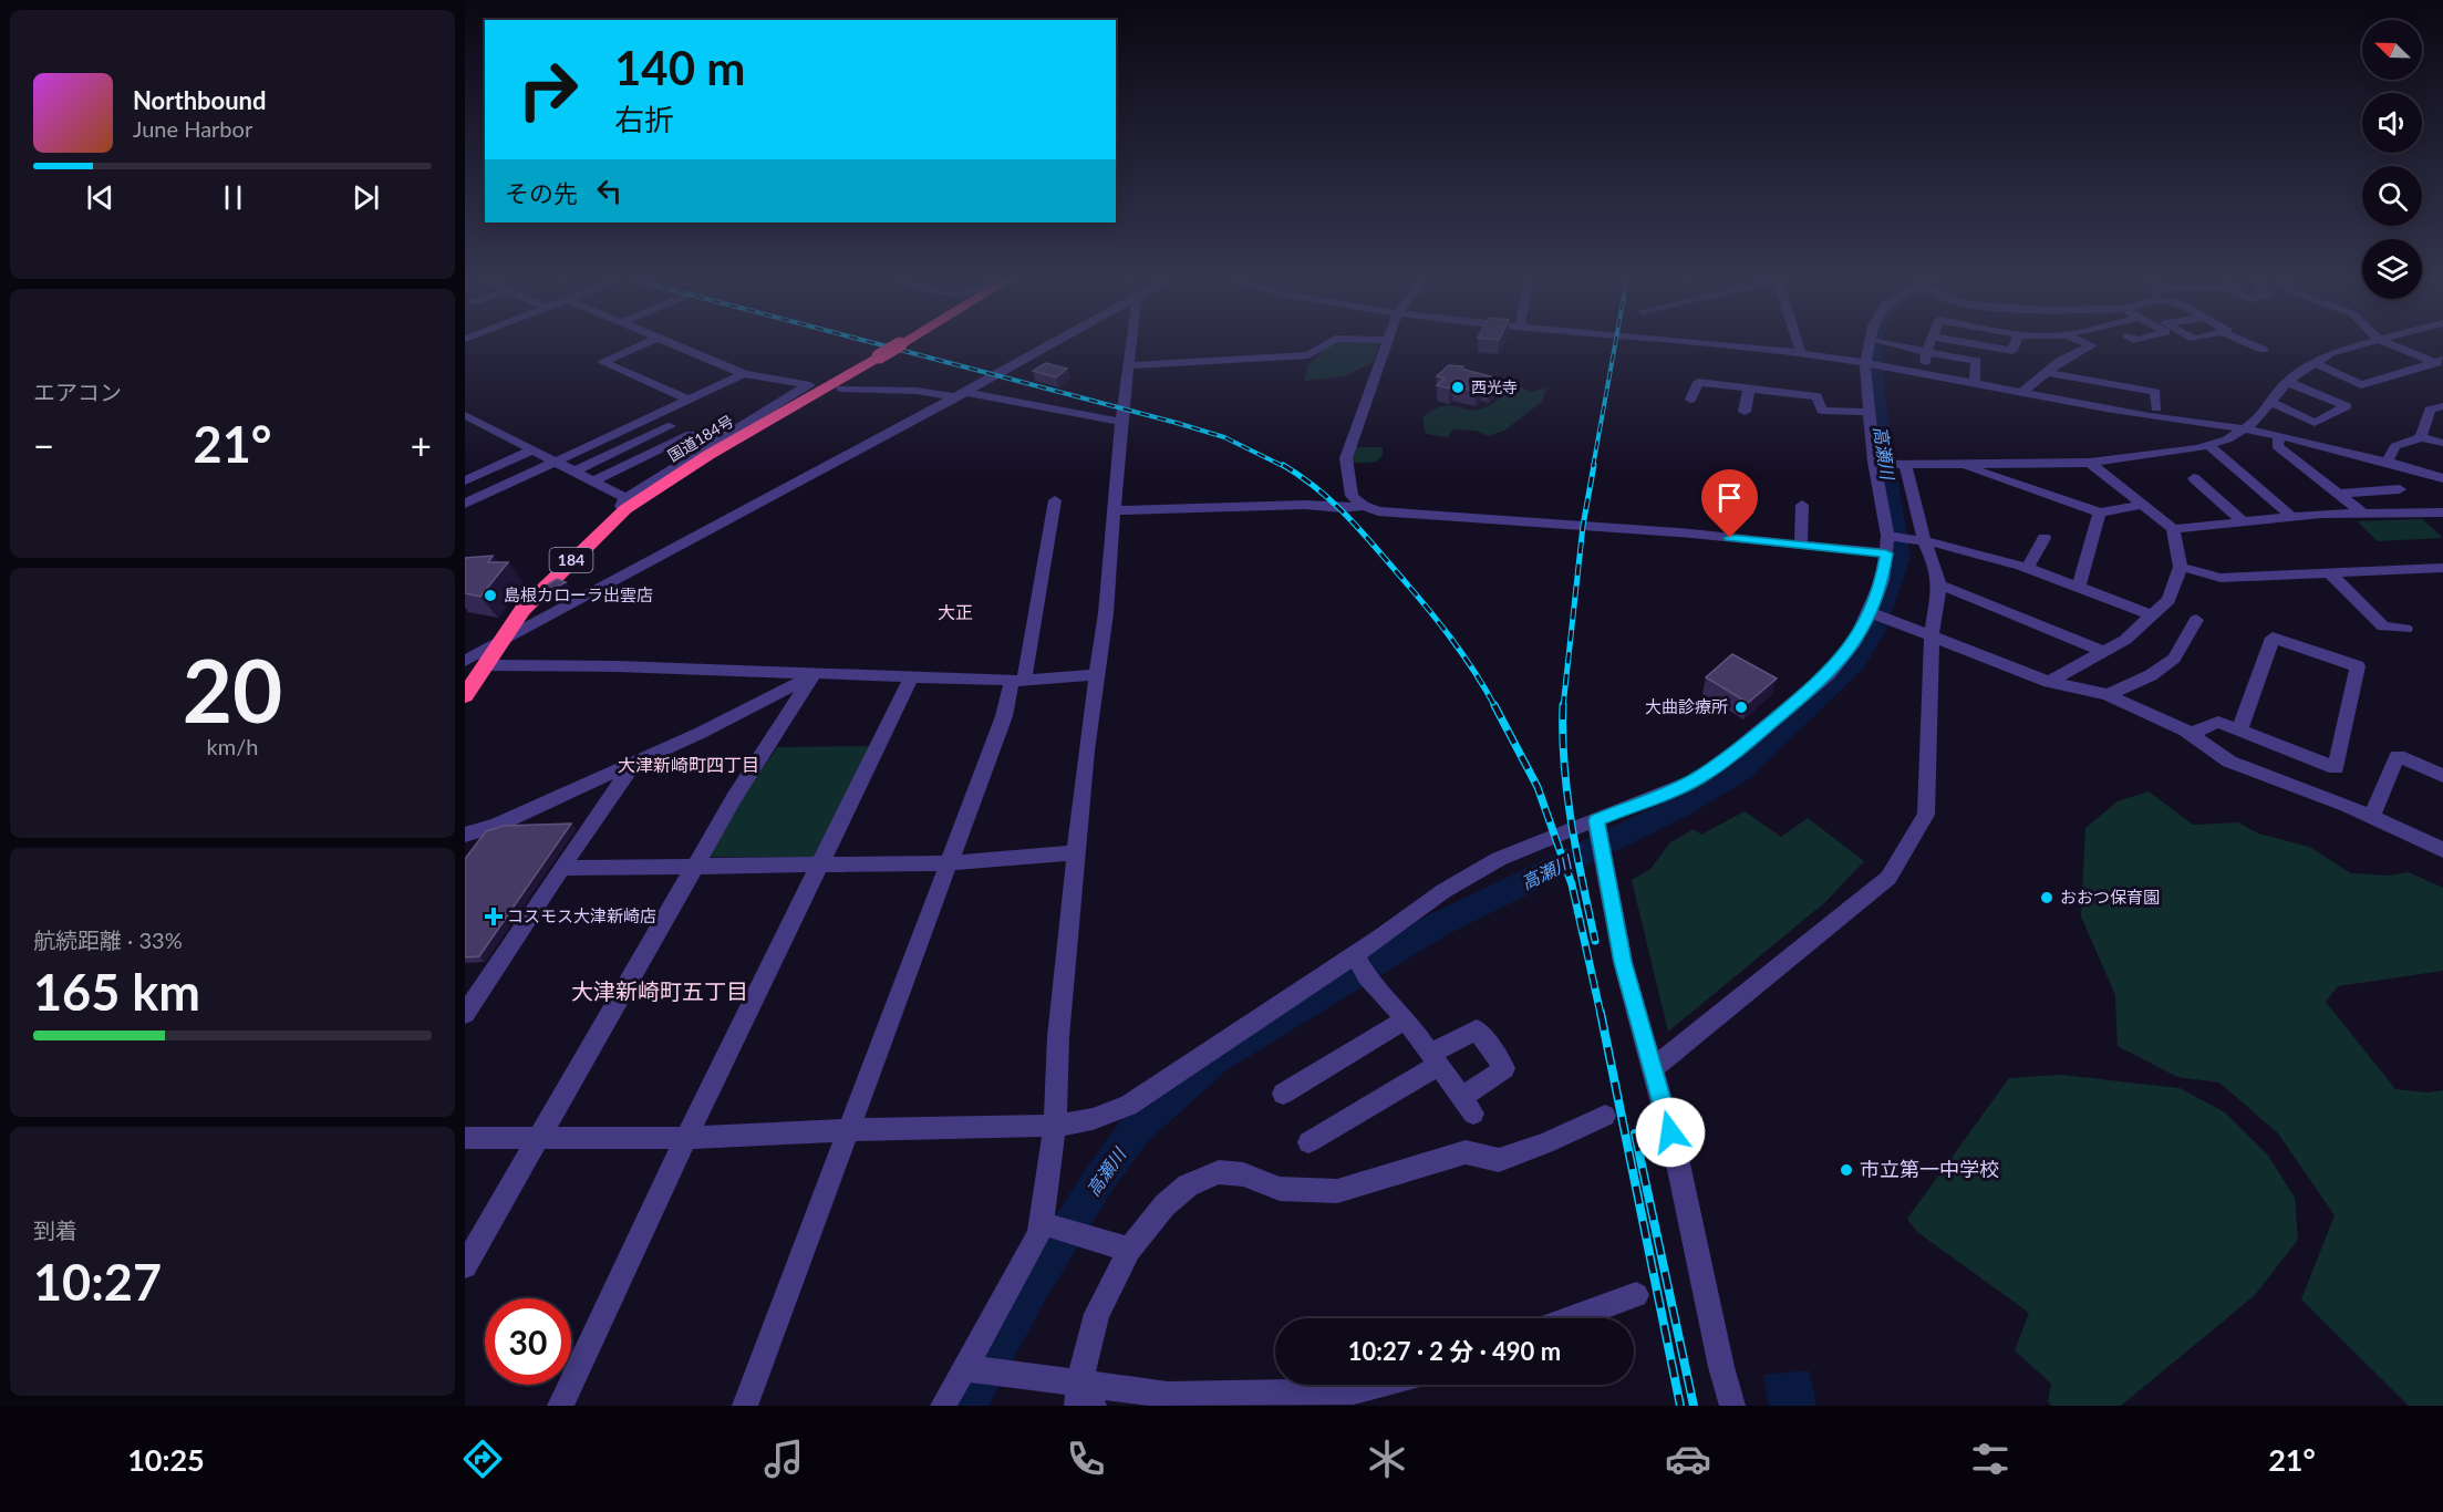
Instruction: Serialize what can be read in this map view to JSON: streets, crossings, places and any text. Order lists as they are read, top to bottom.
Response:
{
  "streets": {
    "highway": ["国道184号", "184"]
  },
  "districts": ["大正", "大津新崎町四丁目", "大津新崎町五丁目"],
  "water": ["高瀬川"],
  "places": {
    "other": [
      "西光寺",
      "島根カローラ出雲店",
      "大曲診療所",
      "おおつ保育園",
      "市立第一中学校"
    ],
    "health": ["コスモス大津新崎店"]
  },
  "north": "top left",
  "page": {
    "turn": ["140 m", "右折"],
    "song": ["Northbound", "June Harbor"],
    "then": "その先",
    "tile": [
      "エアコン",
      ["20", "km/h"],
      ["航続距離 · 33%", "165 km"],
      ["到着", "10:27"]
    ],
    "heat": ["−", "21°", "+"],
    "limit": "30",
    "trip": "10:27 · 2 分 · 490 m",
    "tabs": ["10:25", "21°"]
  }
}
